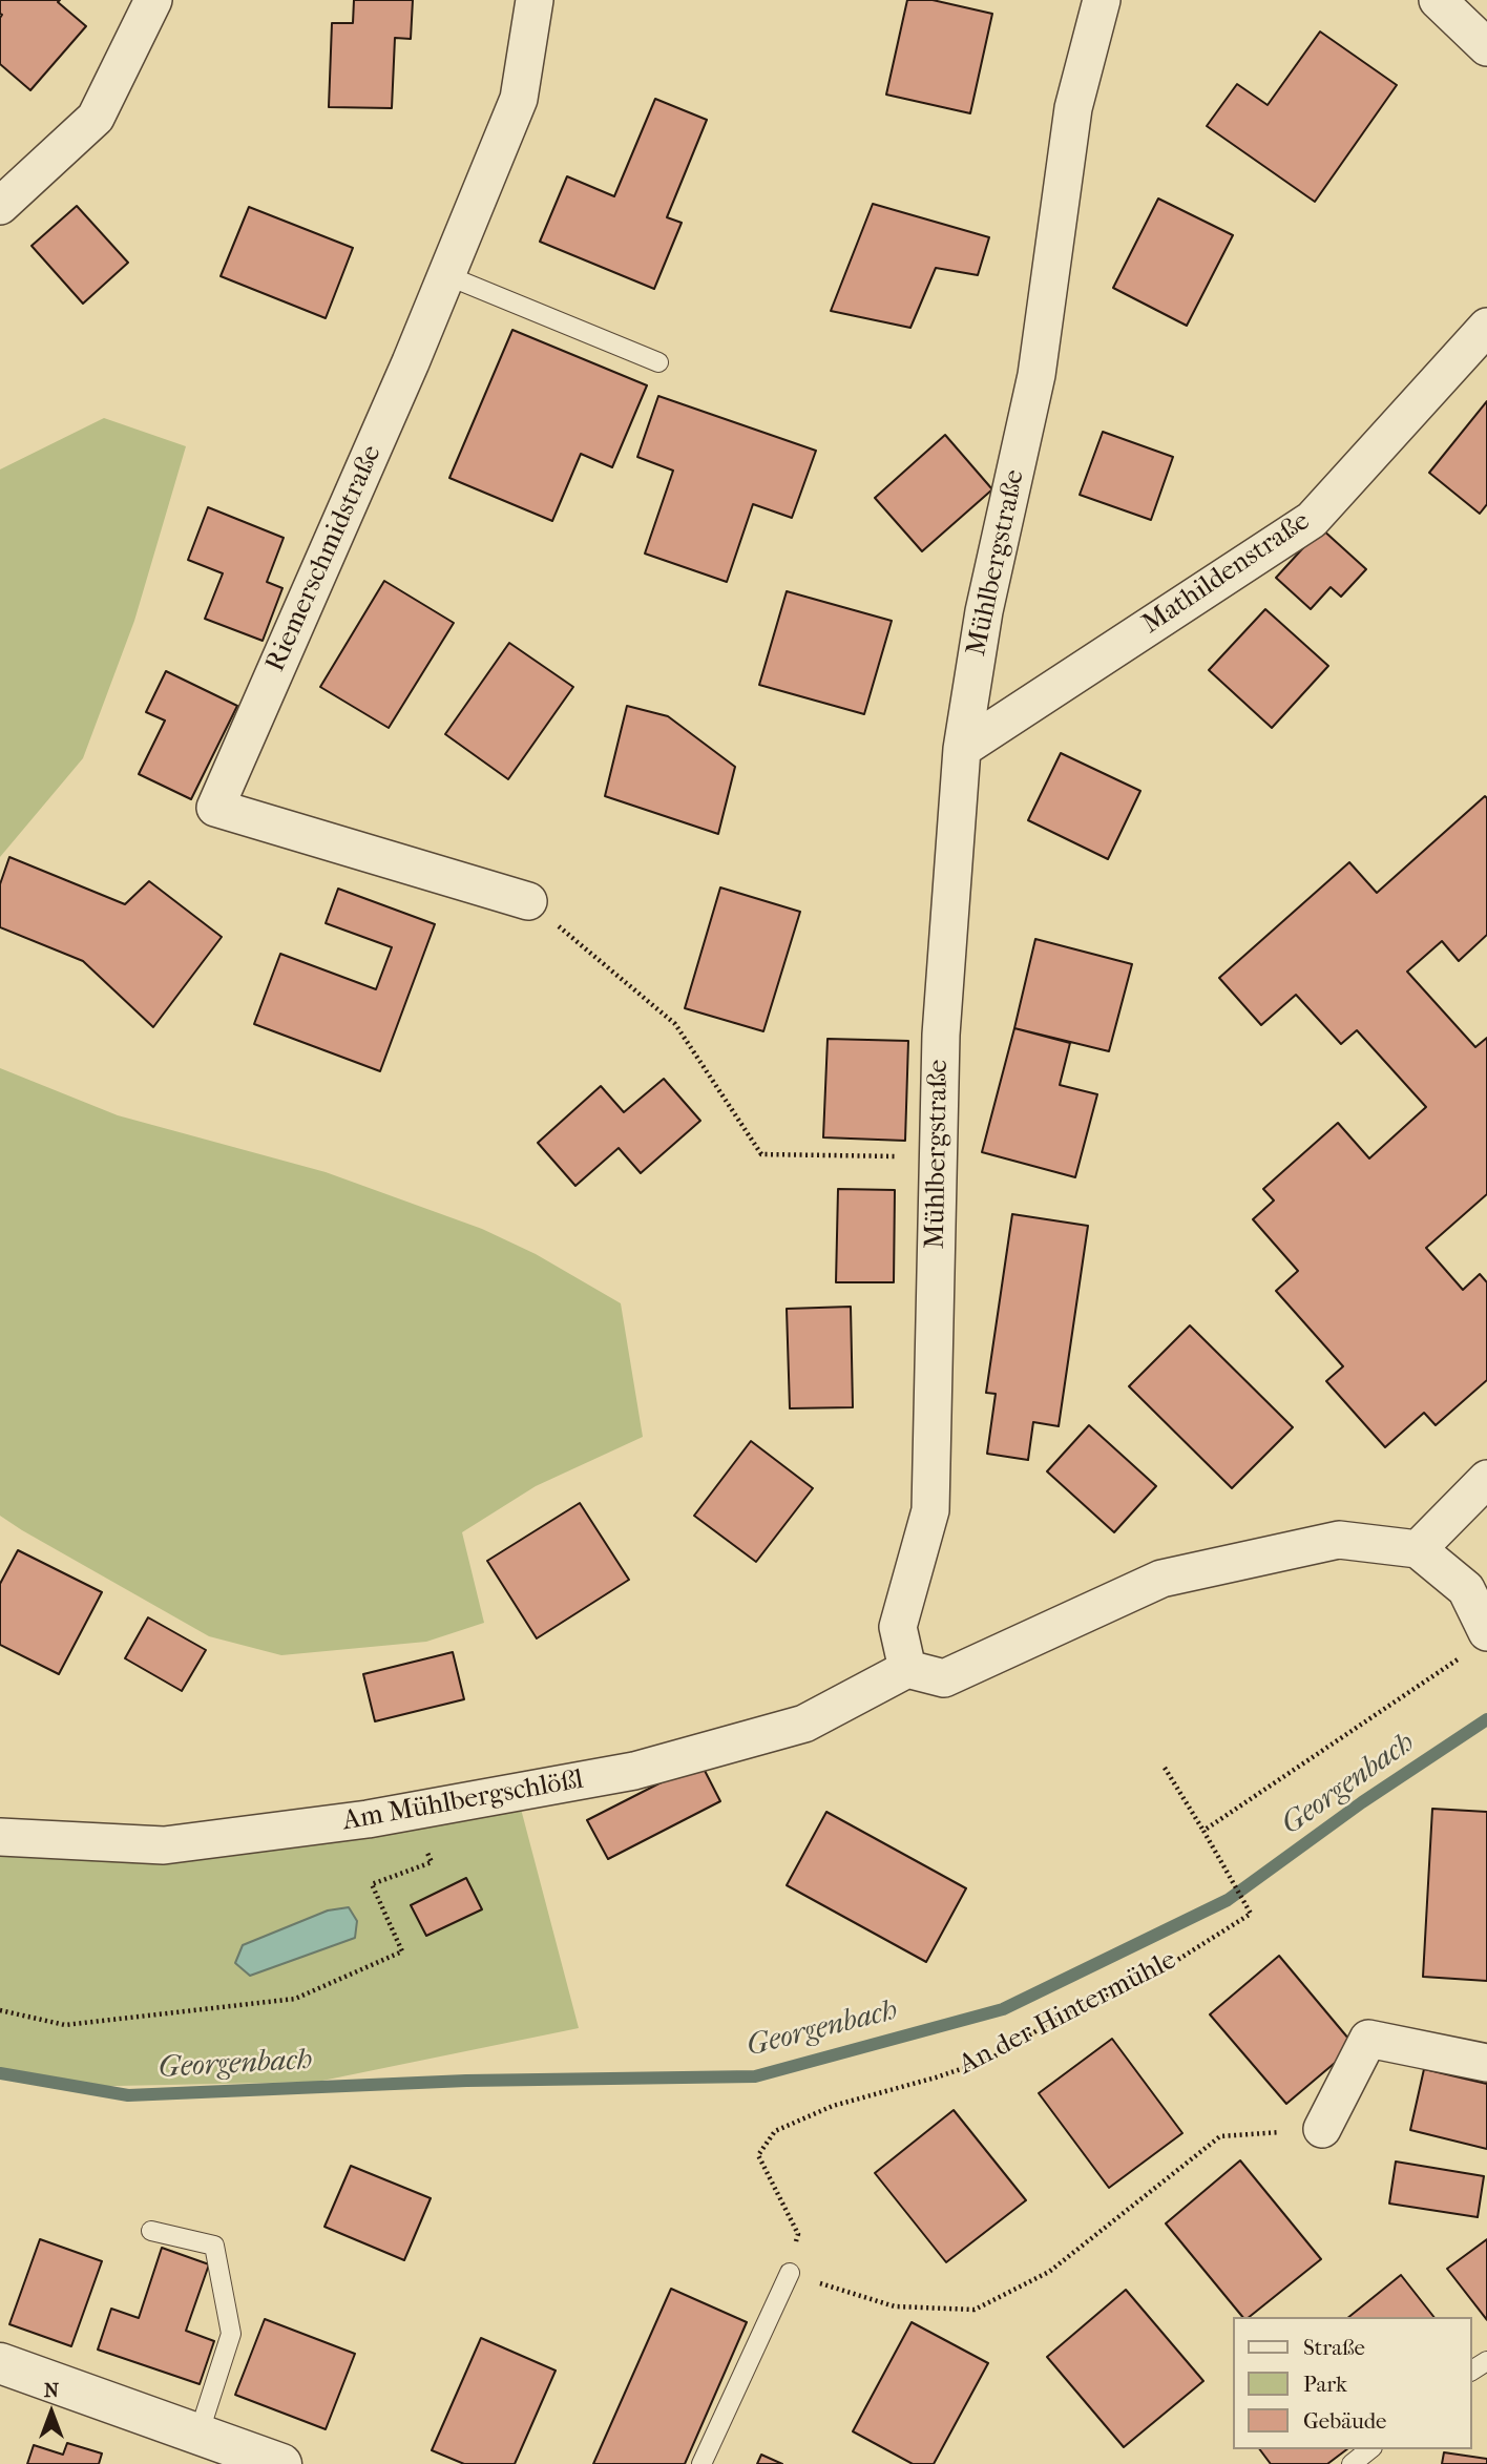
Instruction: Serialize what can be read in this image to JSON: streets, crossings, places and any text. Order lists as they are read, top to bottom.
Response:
{
  "streets": {
    "street": [
      "Riemerschmidstraße",
      "Mühlbergstraße",
      "Mathildenstraße",
      "Am Mühlbergschlößl"
    ],
    "path": ["An der Hintermühle"]
  },
  "crossings": [
    ["Mühlbergstraße", "Mathildenstraße"],
    ["Mühlbergstraße", "Am Mühlbergschlößl"]
  ],
  "water": ["Georgenbach"],
  "legend": ["Straße", "Park", "Gebäude"],
  "north": "top"
}
